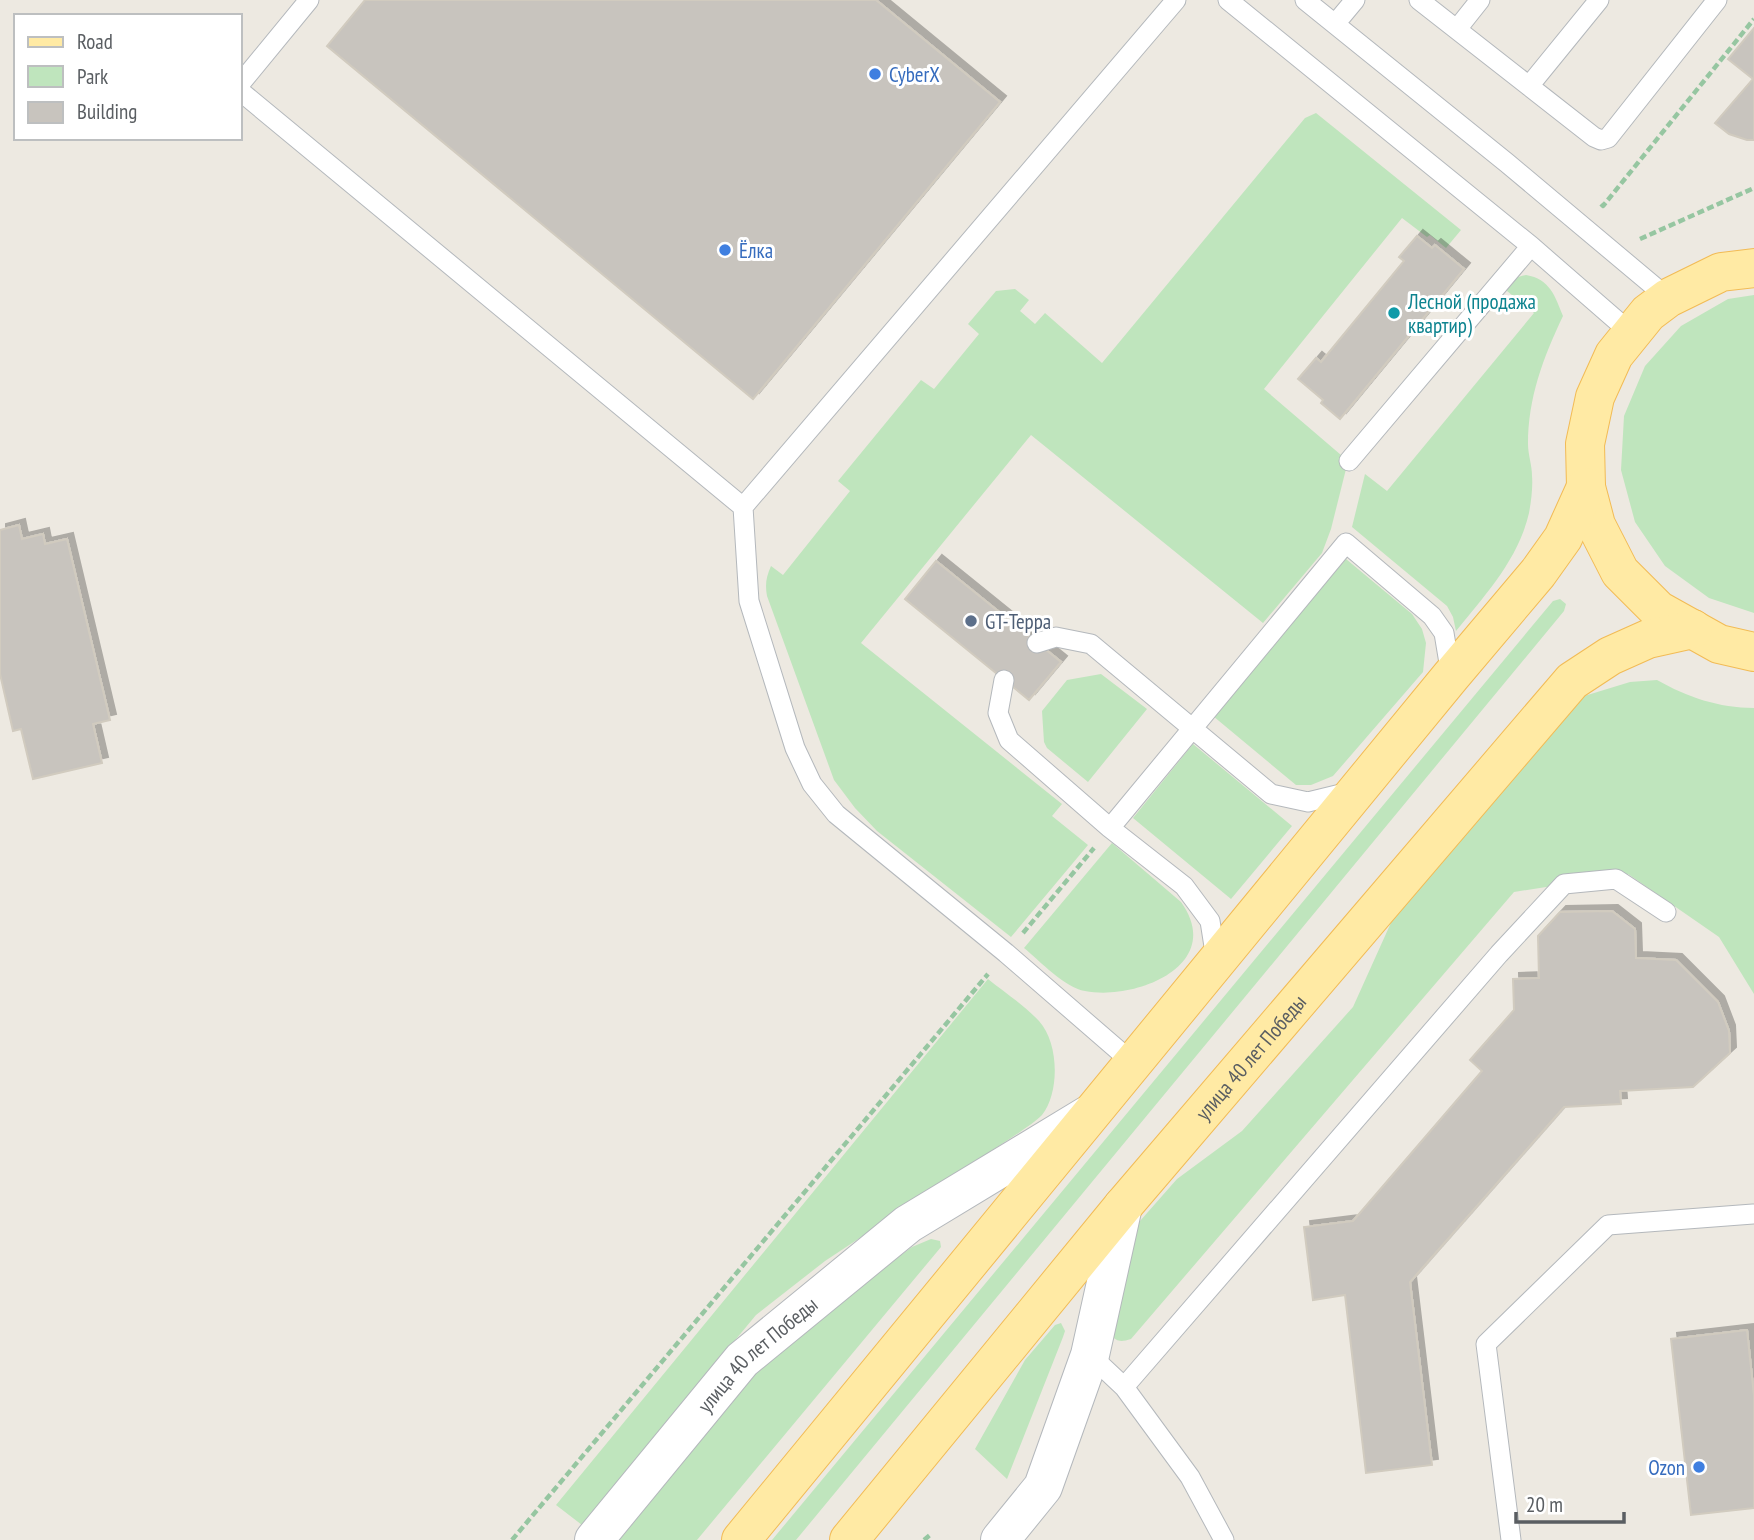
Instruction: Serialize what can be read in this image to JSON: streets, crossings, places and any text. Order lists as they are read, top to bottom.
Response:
{
  "streets": {
    "main road": ["улица 40 лет Победы"]
  },
  "places": [
    "CyberX",
    "Ёлка",
    "Лесной (продажа квартир)",
    "GT-Терра",
    "Ozon"
  ],
  "legend": ["Road", "Park", "Building"],
  "scale_bar": "20 m"
}
